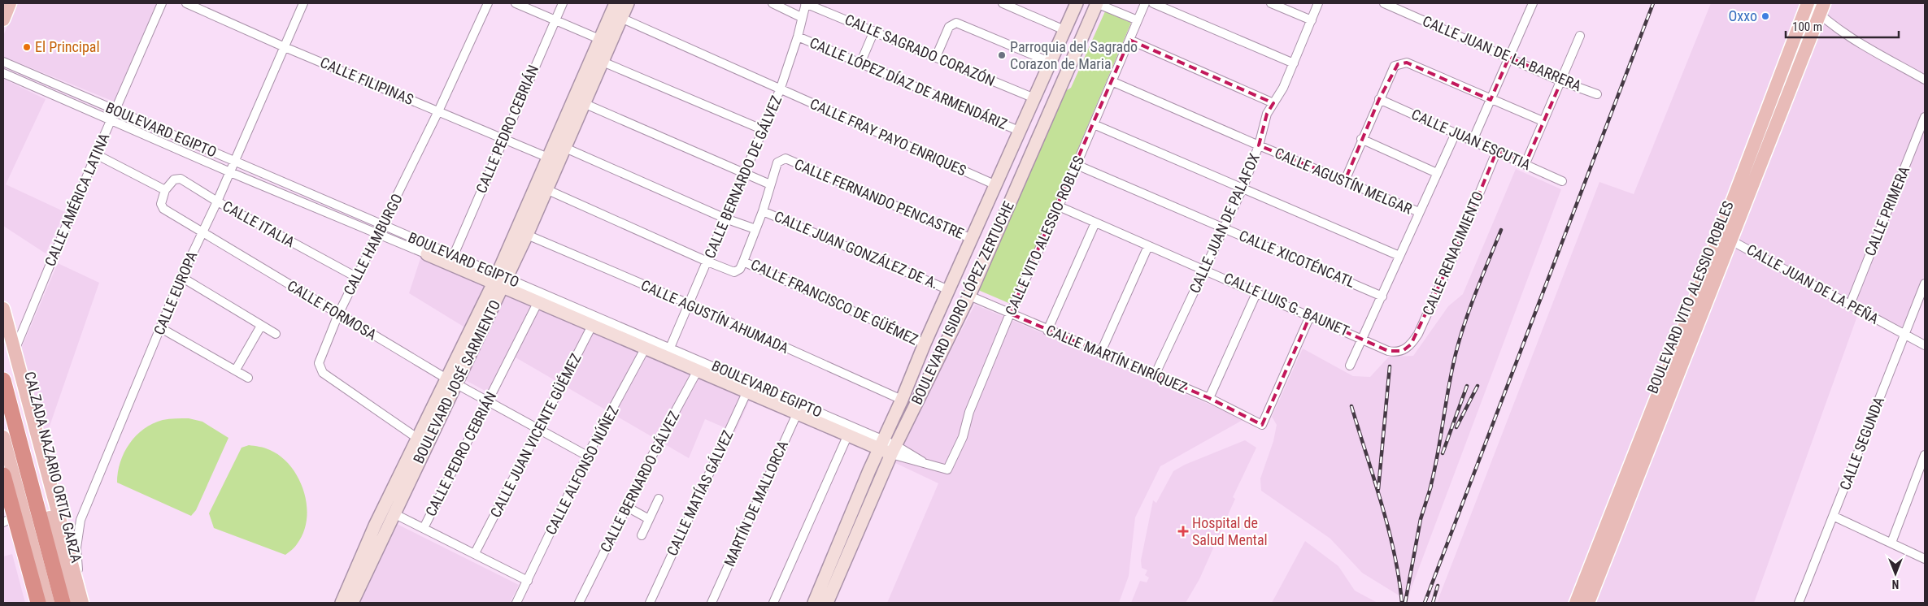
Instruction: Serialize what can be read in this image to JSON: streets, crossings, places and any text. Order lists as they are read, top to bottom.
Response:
{
  "streets": {
    "main road": ["BOULEVARD VITO ALESSIO ROBLES", "CALZADA NAZARIO ORTIZ GARZA"],
    "street": [
      "CALLE SAGRADO CORAZÓN",
      "CALLE JUAN DE LA BARRERA",
      "CALLE FILIPINAS",
      "CALLE LÓPEZ DÍAZ DE ARMENDÁRIZ",
      "CALLE PEDRO CEBRIÁN",
      "BOULEVARD EGIPTO",
      "CALLE FRAY PAYO ENRIQUES",
      "CALLE JUAN ESCUTIA",
      "CALLE BERNARDO DE GÁLVEZ",
      "CALLE AGUSTÍN MELGAR",
      "CALLE FERNANDO PENCASTRE",
      "CALLE AMÉRICA LATINA",
      "CALLE PRIMERA",
      "CALLE JUAN DE PALAFOX",
      "CALLE ITALIA",
      "CALLE VITO ALESSIO ROBLES",
      "CALLE HAMBURGO",
      "CALLE JUAN GONZÁLEZ DE A.",
      "CALLE RENACIMIENTO",
      "CALLE XICOTÉNCATL",
      "CALLE JUAN DE LA PEÑA",
      "CALLE EUROPA",
      "CALLE FRANCISCO DE GÜÉMEZ",
      "BOULEVARD ISIDRO LÓPEZ ZERTUCHE",
      "CALLE LUIS G. BAUNET",
      "CALLE FORMOSA",
      "CALLE AGUSTÍN AHUMADA",
      "CALLE MARTÍN ENRÍQUEZ",
      "BOULEVARD JOSÉ SARMIENTO",
      "CALLE JUAN VICENTE GÜÉMEZ",
      "CALLE SEGUNDA",
      "CALLE ALFONSO NÚÑEZ",
      "CALLE BERNARDO GÁLVEZ",
      "CALLE MATÍAS GÁLVEZ",
      "MARTÍN DE MALLORCA"
    ]
  },
  "crossings": [
    ["CALLE SAGRADO CORAZÓN", "CALLE BERNARDO DE GÁLVEZ"],
    ["CALLE SAGRADO CORAZÓN", "BOULEVARD ISIDRO LÓPEZ ZERTUCHE"],
    ["CALLE FILIPINAS", "CALLE PEDRO CEBRIÁN"],
    ["CALLE FILIPINAS", "CALLE HAMBURGO"],
    ["CALLE FILIPINAS", "CALLE EUROPA"],
    ["CALLE FILIPINAS", "BOULEVARD JOSÉ SARMIENTO"],
    ["CALLE LÓPEZ DÍAZ DE ARMENDÁRIZ", "CALLE BERNARDO DE GÁLVEZ"],
    ["CALLE LÓPEZ DÍAZ DE ARMENDÁRIZ", "BOULEVARD ISIDRO LÓPEZ ZERTUCHE"],
    ["CALLE PEDRO CEBRIÁN", "BOULEVARD EGIPTO"],
    ["CALLE PEDRO CEBRIÁN", "CALLE FORMOSA"],
    ["BOULEVARD EGIPTO", "CALLE BERNARDO DE GÁLVEZ"],
    ["BOULEVARD EGIPTO", "CALLE AMÉRICA LATINA"],
    ["BOULEVARD EGIPTO", "CALLE VITO ALESSIO ROBLES"],
    ["BOULEVARD EGIPTO", "CALLE HAMBURGO"],
    ["BOULEVARD EGIPTO", "CALLE EUROPA"],
    ["BOULEVARD EGIPTO", "BOULEVARD ISIDRO LÓPEZ ZERTUCHE"],
    ["BOULEVARD EGIPTO", "BOULEVARD JOSÉ SARMIENTO"],
    ["BOULEVARD EGIPTO", "CALLE JUAN VICENTE GÜÉMEZ"],
    ["BOULEVARD EGIPTO", "CALLE ALFONSO NÚÑEZ"],
    ["BOULEVARD EGIPTO", "CALLE BERNARDO GÁLVEZ"],
    ["BOULEVARD EGIPTO", "CALLE MATÍAS GÁLVEZ"],
    ["BOULEVARD EGIPTO", "MARTÍN DE MALLORCA"],
    ["CALLE FRAY PAYO ENRIQUES", "CALLE BERNARDO DE GÁLVEZ"],
    ["CALLE FRAY PAYO ENRIQUES", "BOULEVARD ISIDRO LÓPEZ ZERTUCHE"],
    ["CALLE JUAN ESCUTIA", "CALLE RENACIMIENTO"],
    ["CALLE BERNARDO DE GÁLVEZ", "CALLE FRANCISCO DE GÜÉMEZ"],
    ["CALLE BERNARDO DE GÁLVEZ", "CALLE AGUSTÍN AHUMADA"],
    ["CALLE AGUSTÍN MELGAR", "CALLE JUAN DE PALAFOX"],
    ["CALLE AGUSTÍN MELGAR", "CALLE VITO ALESSIO ROBLES"],
    ["CALLE FERNANDO PENCASTRE", "BOULEVARD ISIDRO LÓPEZ ZERTUCHE"],
    ["CALLE PRIMERA", "CALLE JUAN DE LA PEÑA"],
    ["CALLE JUAN DE PALAFOX", "CALLE XICOTÉNCATL"],
    ["CALLE JUAN DE PALAFOX", "CALLE LUIS G. BAUNET"],
    ["CALLE JUAN DE PALAFOX", "CALLE MARTÍN ENRÍQUEZ"],
    ["CALLE ITALIA", "CALLE HAMBURGO"],
    ["CALLE ITALIA", "CALLE EUROPA"],
    ["CALLE ITALIA", "CALLE FORMOSA"],
    ["CALLE VITO ALESSIO ROBLES", "CALLE XICOTÉNCATL"],
    ["CALLE VITO ALESSIO ROBLES", "CALLE LUIS G. BAUNET"],
    ["CALLE VITO ALESSIO ROBLES", "CALLE MARTÍN ENRÍQUEZ"],
    ["CALLE HAMBURGO", "CALLE FORMOSA"],
    ["CALLE HAMBURGO", "BOULEVARD JOSÉ SARMIENTO"],
    ["CALLE JUAN GONZÁLEZ DE A.", "BOULEVARD ISIDRO LÓPEZ ZERTUCHE"],
    ["CALLE RENACIMIENTO", "CALLE LUIS G. BAUNET"],
    ["CALLE JUAN DE LA PEÑA", "BOULEVARD VITO ALESSIO ROBLES"],
    ["CALLE JUAN DE LA PEÑA", "CALLE SEGUNDA"],
    ["CALLE EUROPA", "CALLE FORMOSA"],
    ["CALLE FRANCISCO DE GÜÉMEZ", "BOULEVARD ISIDRO LÓPEZ ZERTUCHE"],
    ["CALLE FRANCISCO DE GÜÉMEZ", "BOULEVARD JOSÉ SARMIENTO"],
    ["BOULEVARD ISIDRO LÓPEZ ZERTUCHE", "CALLE AGUSTÍN AHUMADA"],
    ["BOULEVARD ISIDRO LÓPEZ ZERTUCHE", "CALLE MARTÍN ENRÍQUEZ"],
    ["CALLE LUIS G. BAUNET", "CALLE MARTÍN ENRÍQUEZ"],
    ["CALLE FORMOSA", "BOULEVARD JOSÉ SARMIENTO"],
    ["CALLE FORMOSA", "CALLE JUAN VICENTE GÜÉMEZ"],
    ["CALLE FORMOSA", "CALLE ALFONSO NÚÑEZ"],
    ["CALLE AGUSTÍN AHUMADA", "BOULEVARD JOSÉ SARMIENTO"]
  ],
  "places": {
    "other": ["Oxxo", "El Principal", "Parroquia del Sagrado Corazon de Maria"],
    "health": ["Hospital de Salud Mental"]
  },
  "scale_bar": "100 m",
  "north": "bottom"
}
